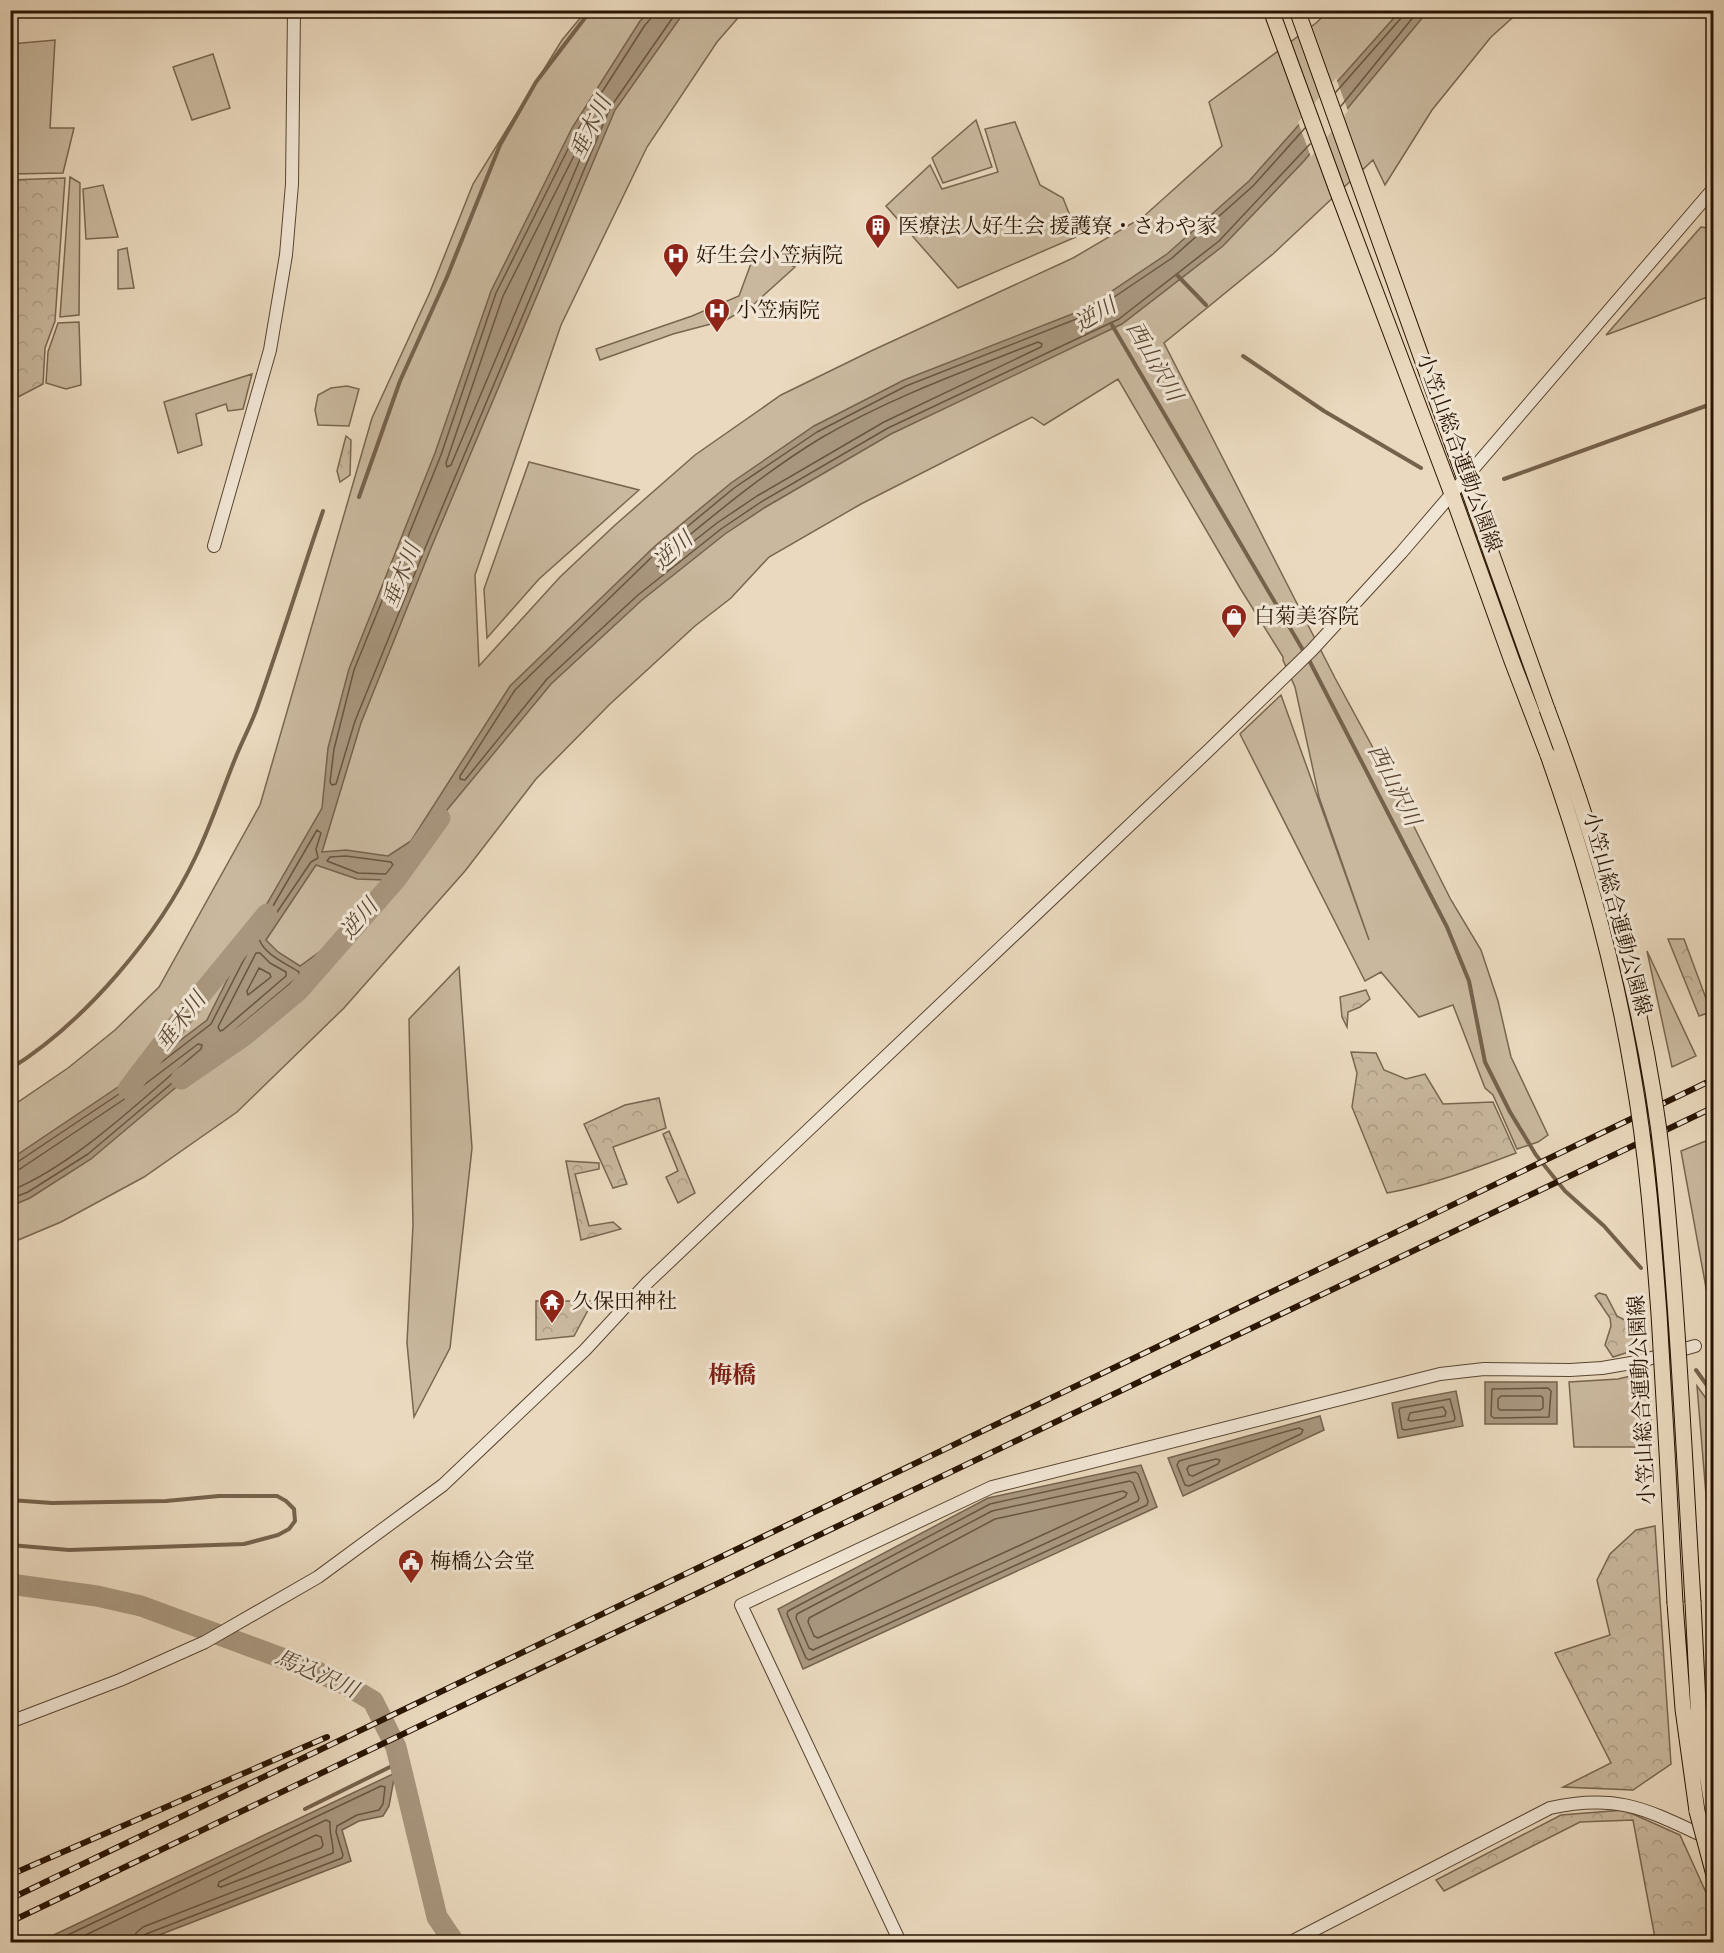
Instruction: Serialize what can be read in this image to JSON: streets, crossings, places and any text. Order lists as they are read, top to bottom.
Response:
{
  "streets": {
    "main road": ["小笠山総合運動公園線"]
  },
  "districts": ["梅橋"],
  "water": [
    "垂木川",
    "逆川",
    "西山沢川",
    "馬込沢川"
  ],
  "places": {
    "building": ["医療法人好生会 援護寮・さわや家"],
    "hospital": ["好生会小笠病院", "小笠病院"],
    "shop": ["白菊美容院"],
    "temple": ["久保田神社"],
    "public building": ["梅橋公会堂"]
  }
}
